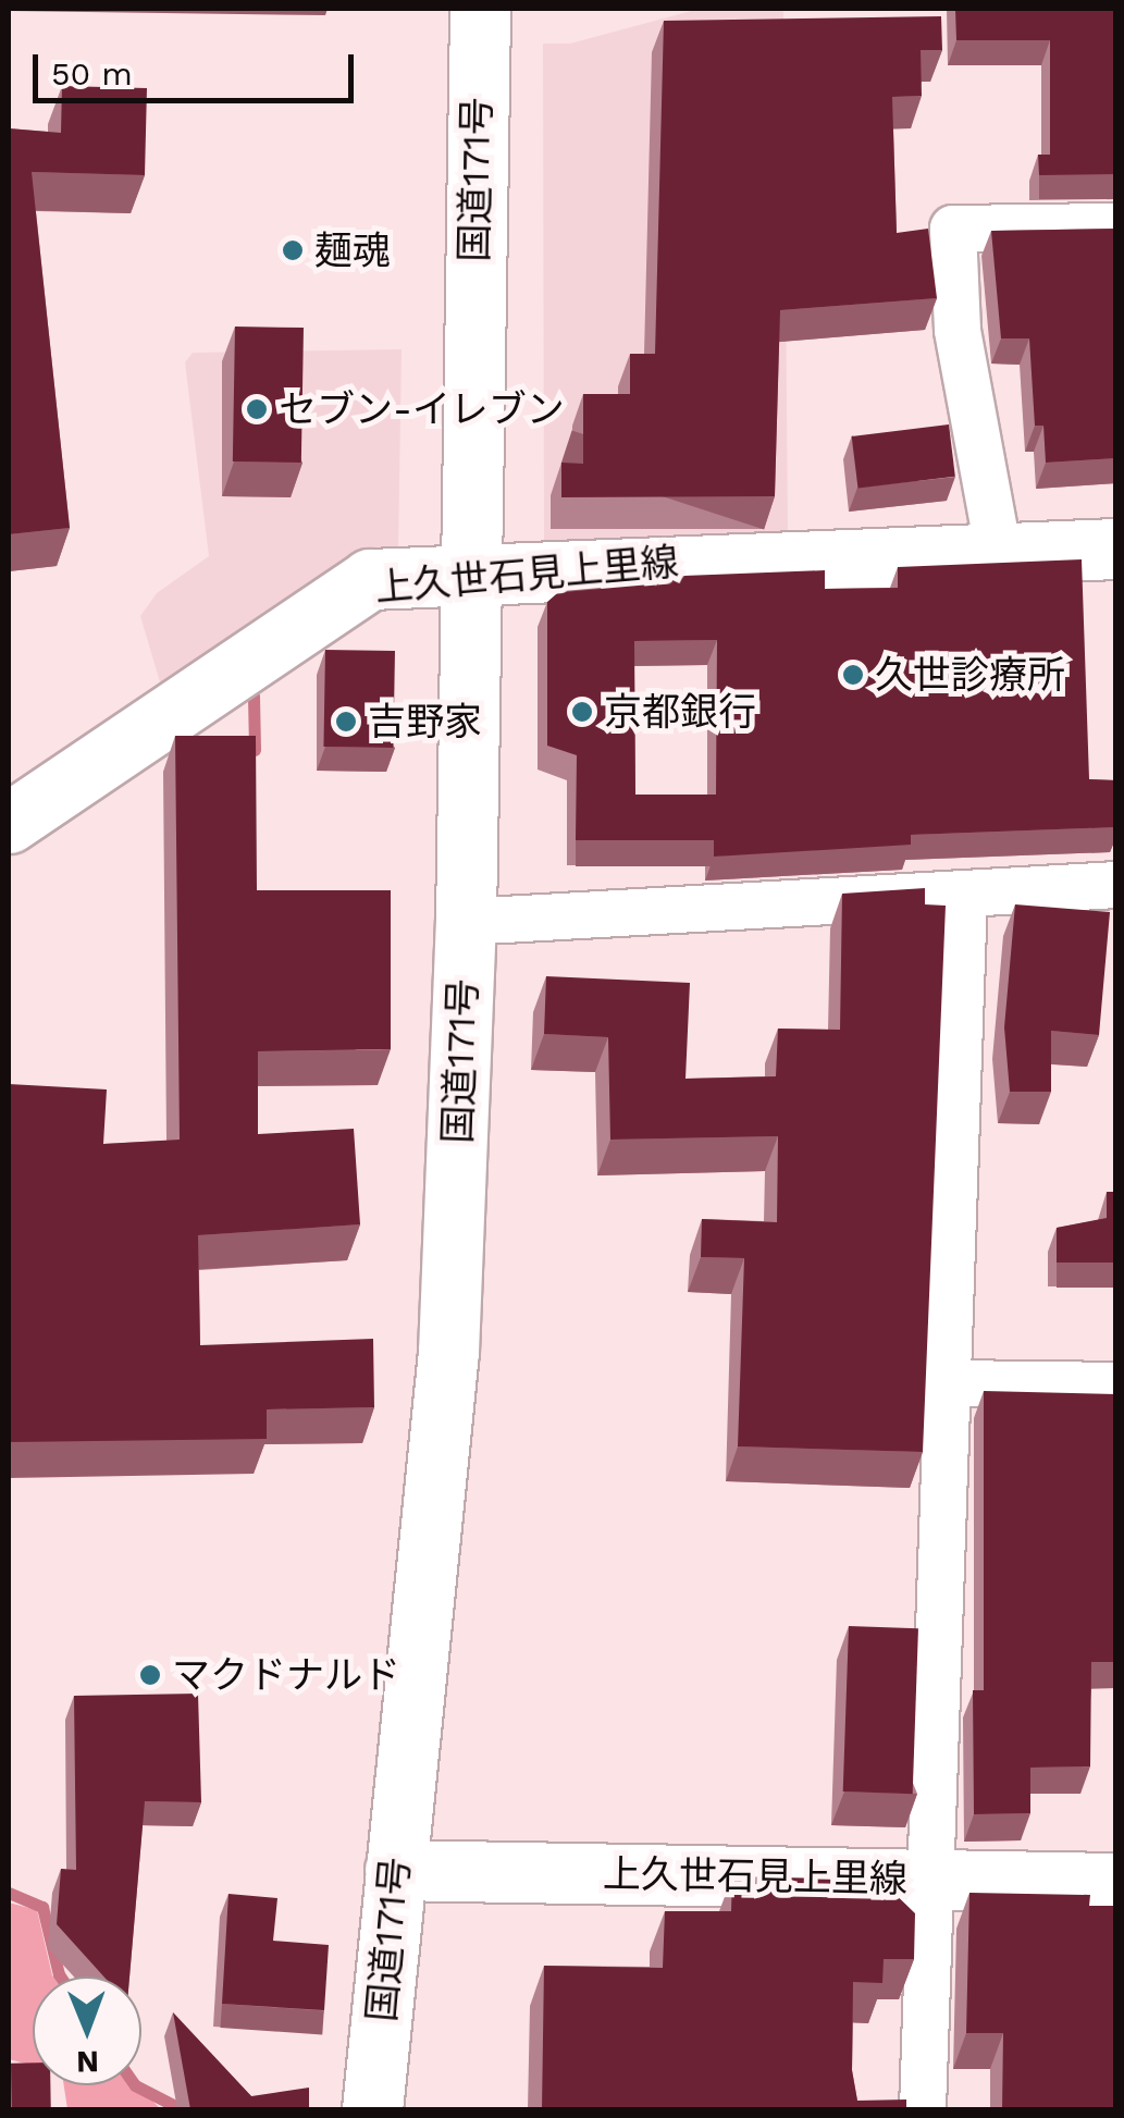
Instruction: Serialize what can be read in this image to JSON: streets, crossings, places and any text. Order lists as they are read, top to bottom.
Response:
{
  "streets": {
    "main road": ["国道171号", "上久世石見上里線"]
  },
  "crossings": [
    ["国道171号", "上久世石見上里線"]
  ],
  "places": [
    "麺魂",
    "セブン-イレブン",
    "久世診療所",
    "京都銀行",
    "吉野家",
    "マクドナルド"
  ],
  "scale_bar": "50 m",
  "north": "bottom"
}
